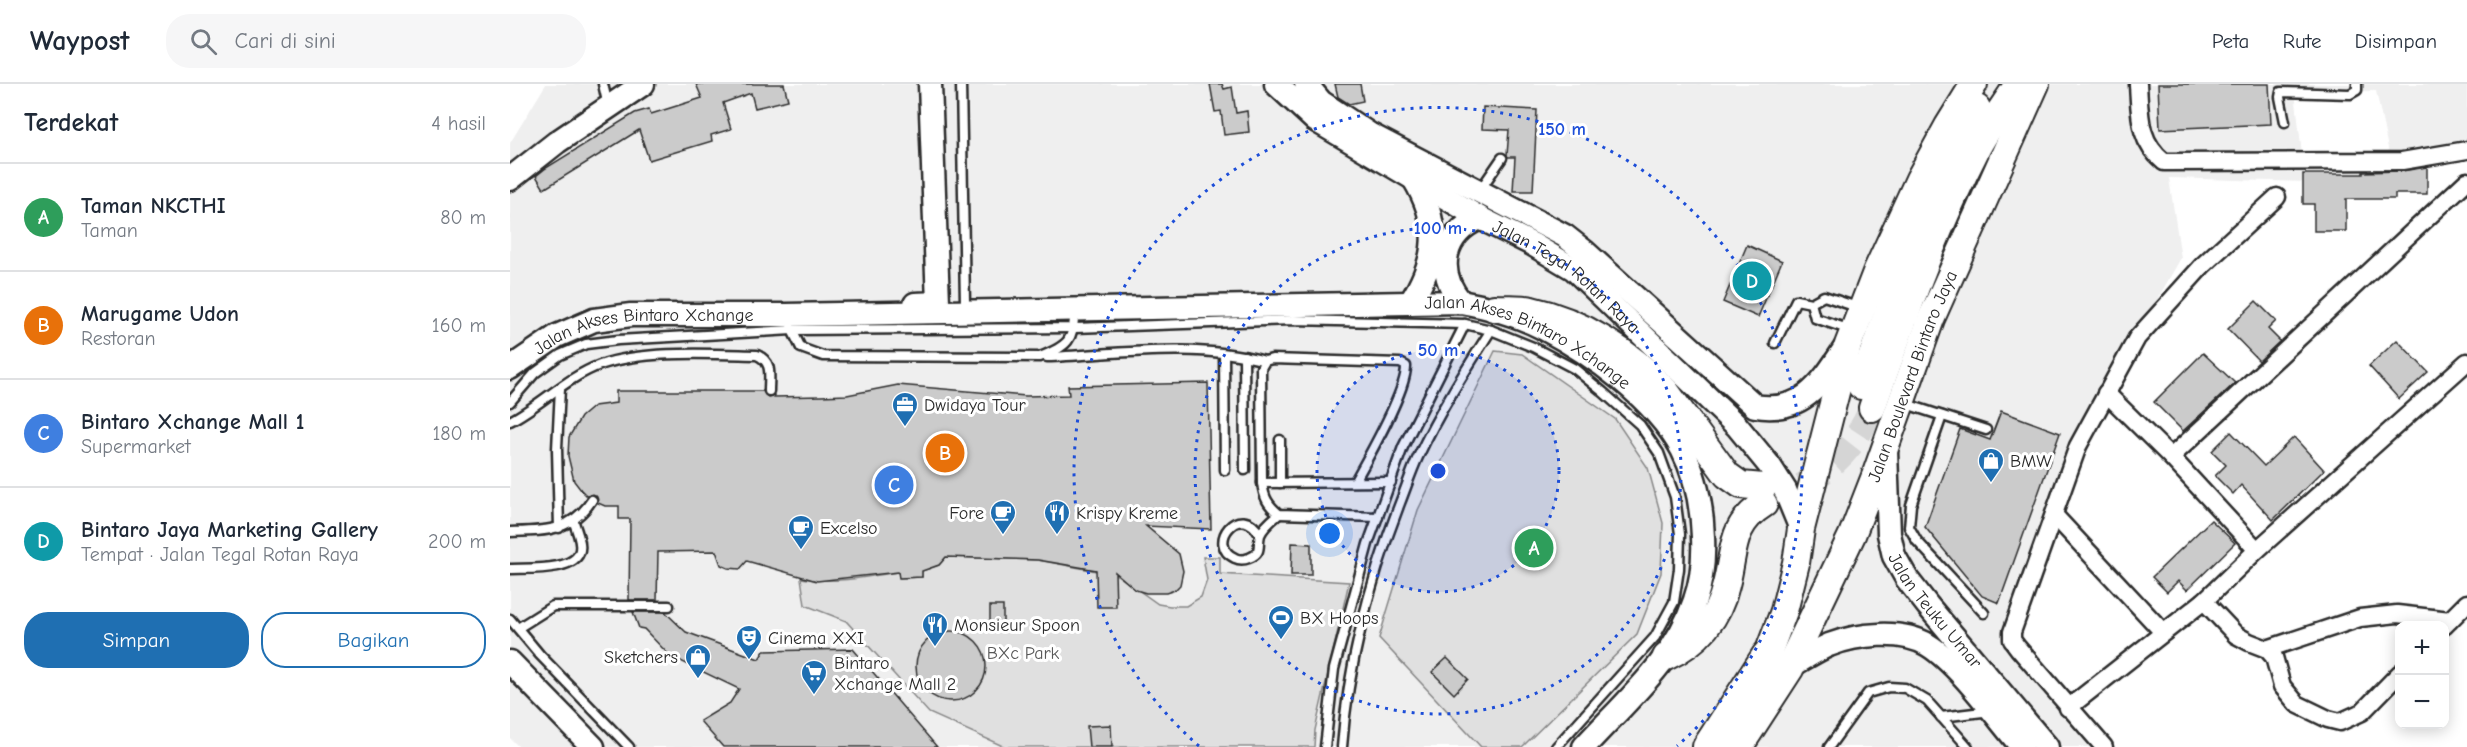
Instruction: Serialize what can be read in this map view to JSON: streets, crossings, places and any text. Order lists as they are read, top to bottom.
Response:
{
  "streets": {
    "main road": [
      "Jalan Tegal Rotan Raya",
      "Jalan Akses Bintaro Xchange",
      "Jalan Boulevard Bintaro Jaya",
      "Jalan Teuku Umar"
    ]
  },
  "crossings": [
    ["Jalan Boulevard Bintaro Jaya", "Jalan Teuku Umar"]
  ],
  "parks": ["BXc Park"],
  "places": {
    "office": ["Dwidaya Tour"],
    "shop": ["BMW", "Sketchers"],
    "cafe": ["Fore", "Excelso"],
    "restaurant": ["Krispy Kreme", "Monsieur Spoon"],
    "sports": ["BX Hoops"],
    "theatre": ["Cinema XXI"],
    "supermarket": ["Bintaro Xchange Mall 2"]
  },
  "page": {
    "header": "Waypost",
    "search": "Cari di sini",
    "nav": ["Peta", "Rute", "Disimpan"],
    "heading": ["Terdekat", "4 hasil"],
    "list": [
      {
        "mark": "A",
        "name": "Taman NKCTHI",
        "note": "Taman",
        "value": "80 m"
      },
      {
        "mark": "B",
        "name": "Marugame Udon",
        "note": "Restoran",
        "value": "160 m"
      },
      {
        "mark": "C",
        "name": "Bintaro Xchange Mall 1",
        "note": "Supermarket",
        "value": "180 m"
      },
      {
        "mark": "D",
        "name": "Bintaro Jaya Marketing Gallery",
        "note": "Tempat · Jalan Tegal Rotan Raya",
        "value": "200 m"
      }
    ],
    "pins": [
      "D",
      "B",
      "C",
      "A"
    ],
    "buttons": ["Simpan", "Bagikan"],
    "map_buttons": ["+", "−"]
  },
  "rings": ["150 m", "100 m", "50 m"]
}
